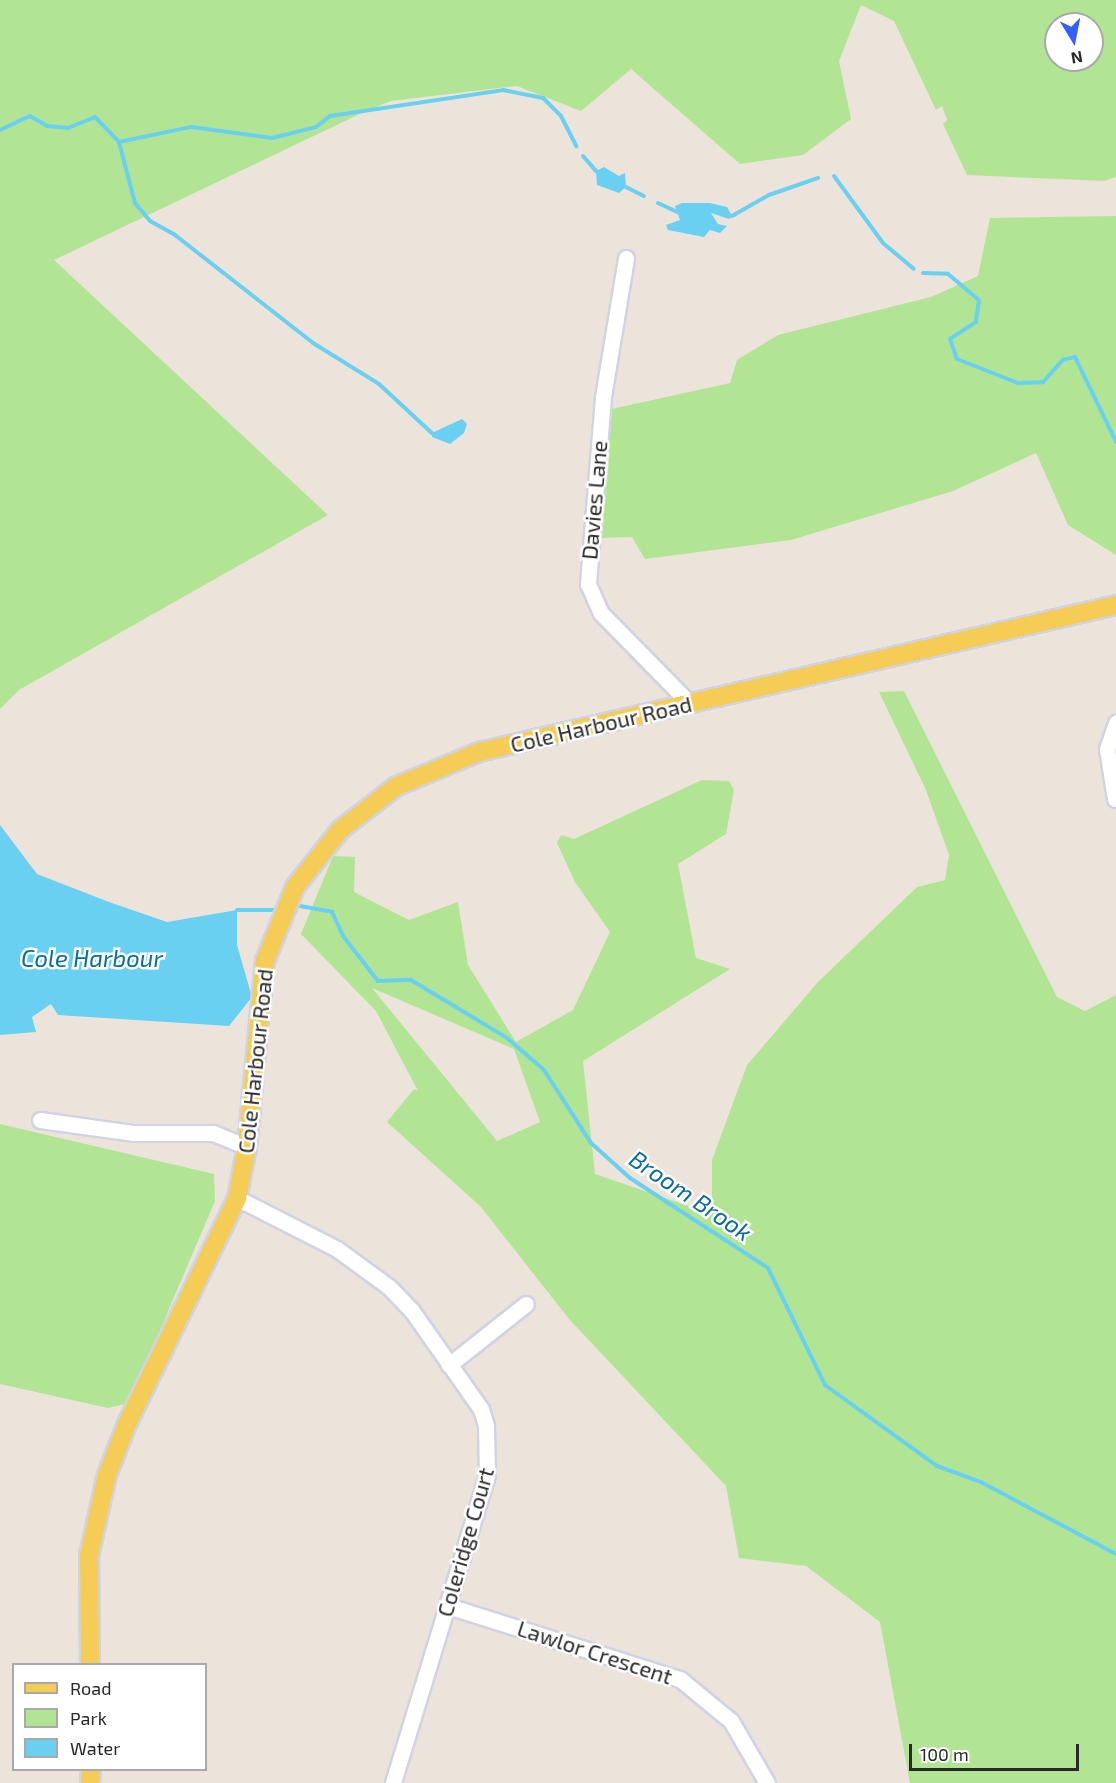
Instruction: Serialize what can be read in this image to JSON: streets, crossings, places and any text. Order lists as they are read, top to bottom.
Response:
{
  "streets": {
    "main road": ["Cole Harbour Road"],
    "street": ["Davies Lane", "Coleridge Court", "Lawlor Crescent"]
  },
  "crossings": [
    ["Davies Lane", "Cole Harbour Road"],
    ["Cole Harbour Road", "Coleridge Court"],
    ["Coleridge Court", "Lawlor Crescent"]
  ],
  "water": ["Cole Harbour", "Broom Brook"],
  "legend": ["Road", "Park", "Water"],
  "scale_bar": "100 m",
  "north": "bottom"
}
